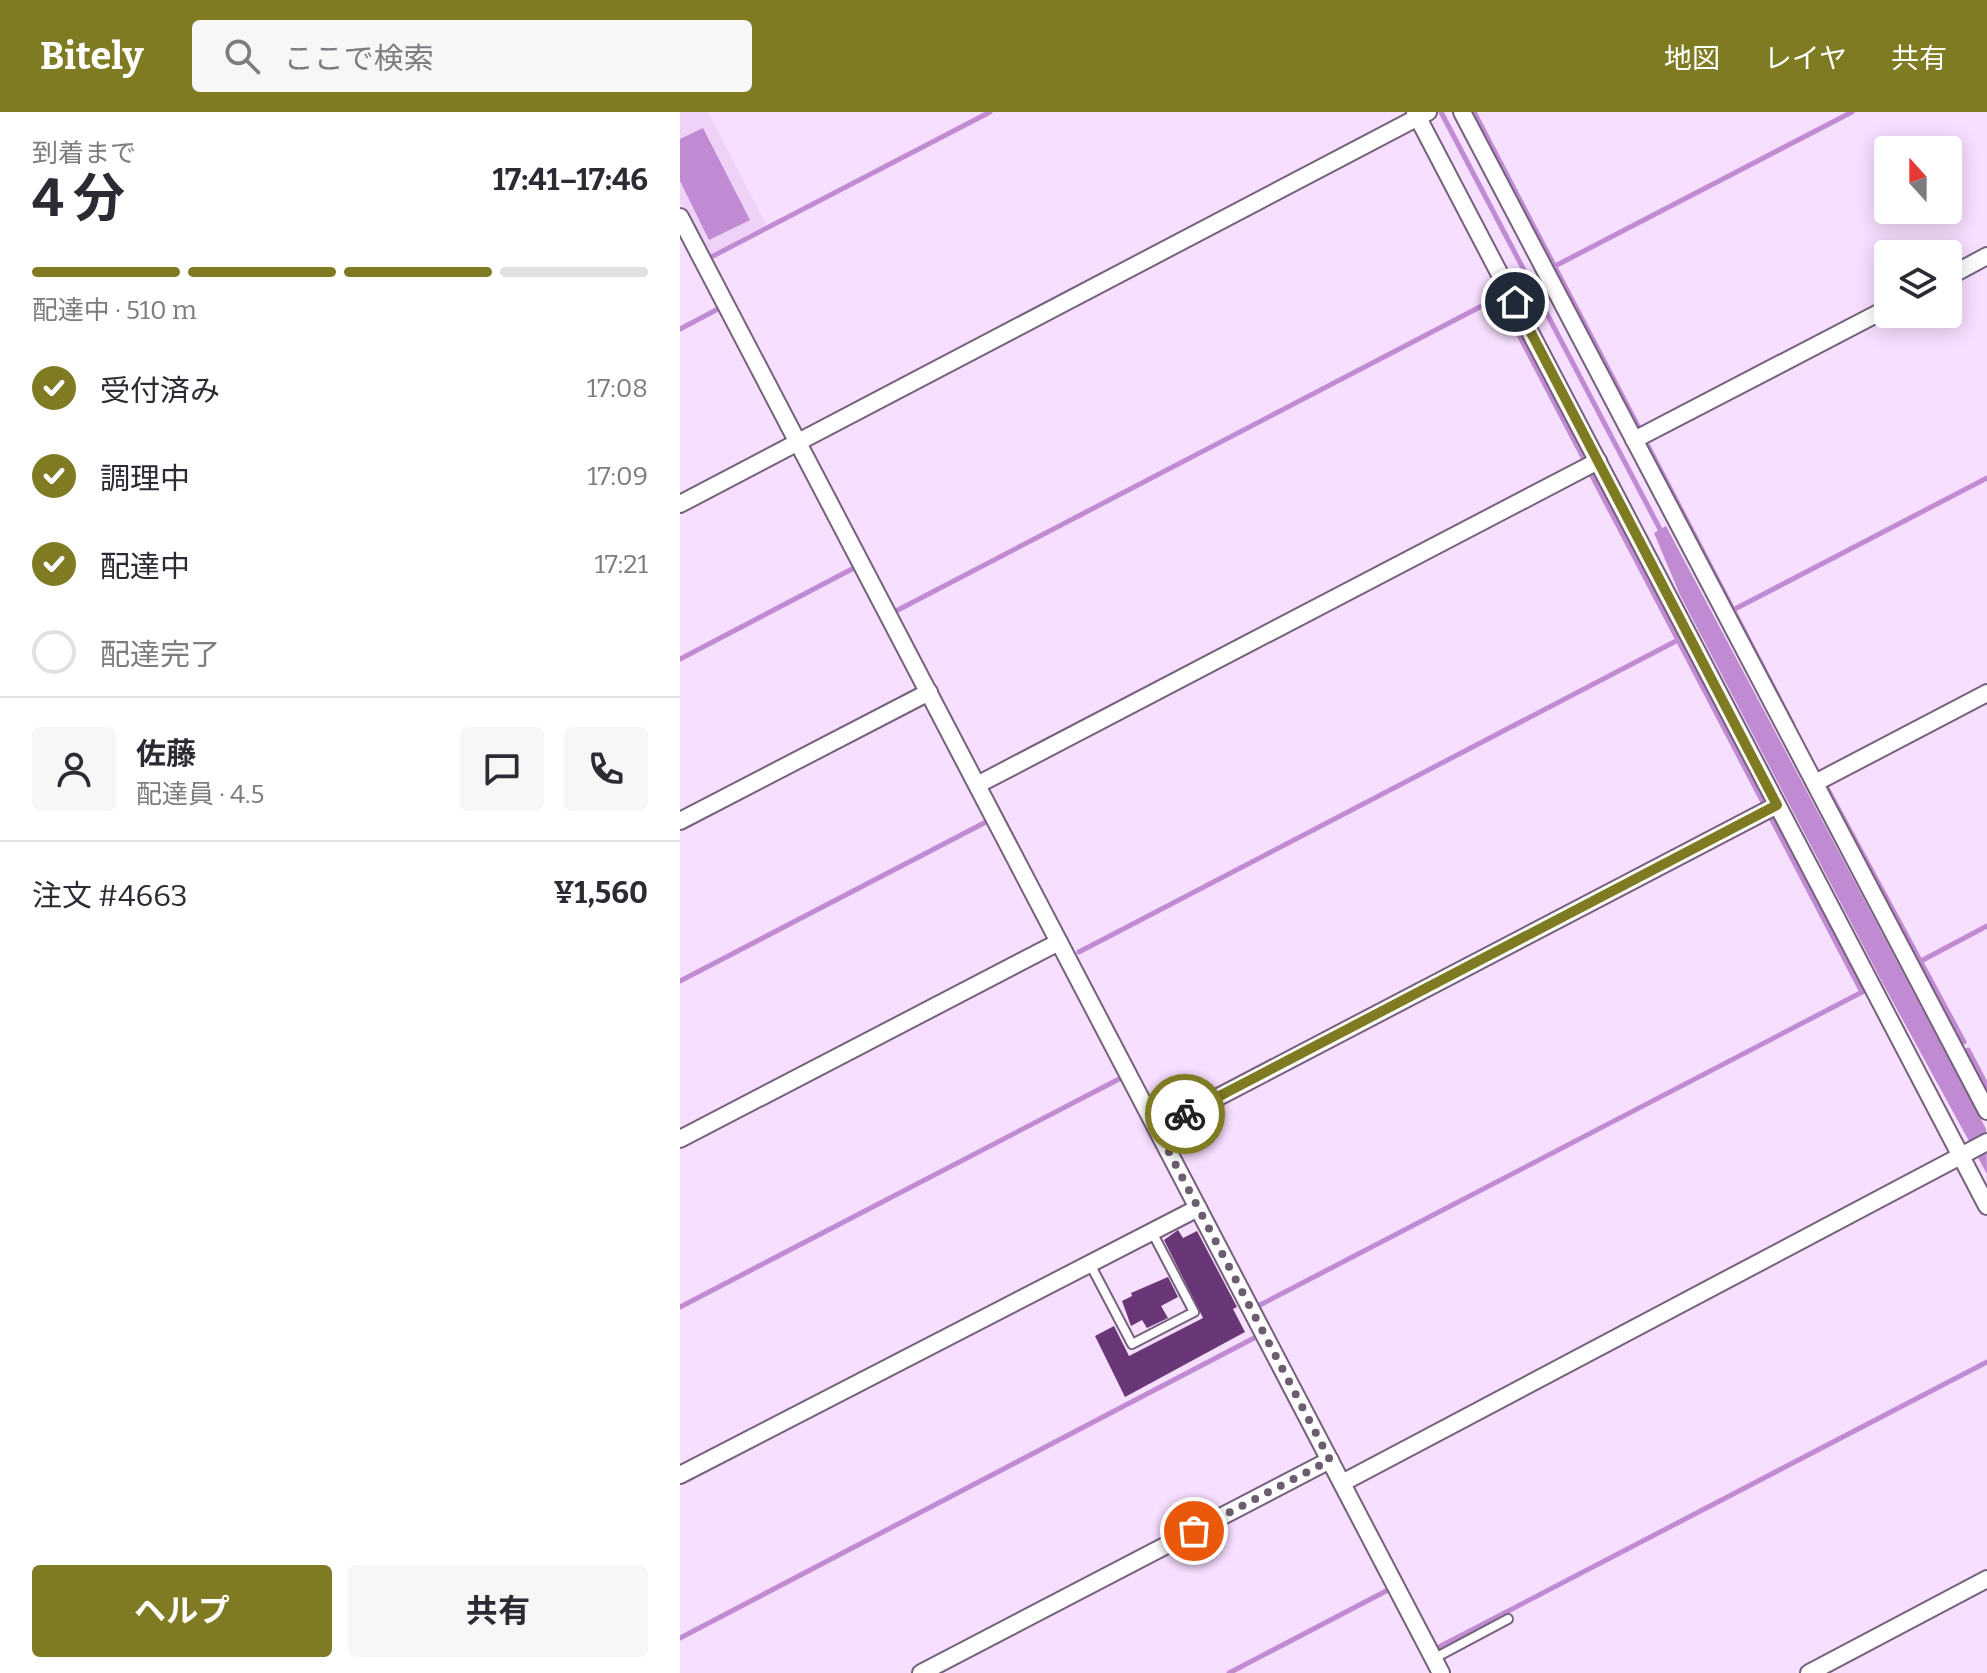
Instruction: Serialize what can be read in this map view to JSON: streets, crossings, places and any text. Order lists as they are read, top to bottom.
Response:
{
  "north": "top",
  "page": {
    "header": "Bitely",
    "search": "ここで検索",
    "nav": ["地図", "レイヤ", "共有"],
    "heading": ["4 分", "到着まで", "17:41–17:46"],
    "panel": [
      "佐藤",
      "配達員 · 4.5",
      "注文 #4663",
      "¥1,560"
    ],
    "bar": "配達中 · 510 m",
    "list": [
      ["受付済み", "17:08"],
      ["調理中", "17:09"],
      ["配達中", "17:21"],
      "配達完了"
    ],
    "buttons": ["ヘルプ", "共有"]
  }
}
